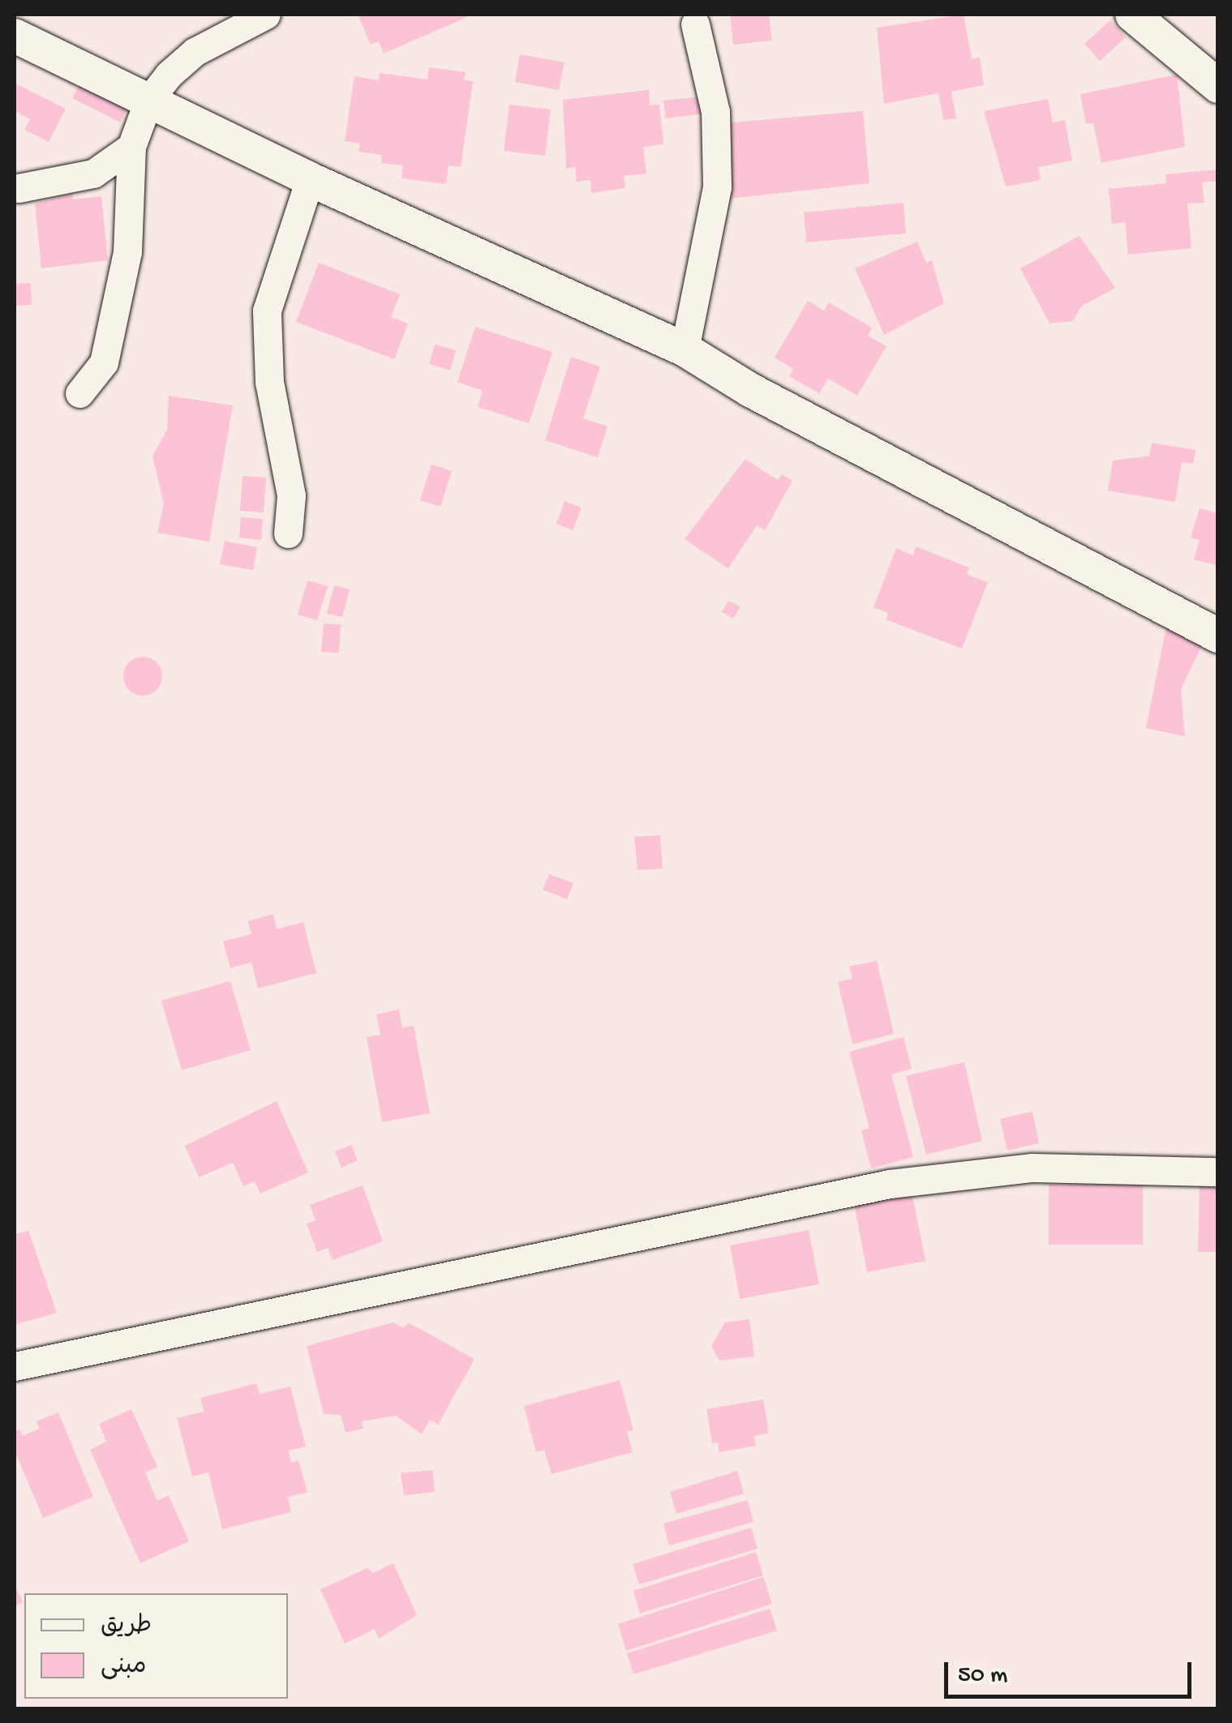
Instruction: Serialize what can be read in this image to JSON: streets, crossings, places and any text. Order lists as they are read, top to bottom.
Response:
{
  "legend": ["طريق", "مبنى"],
  "scale_bar": "50 m"
}
